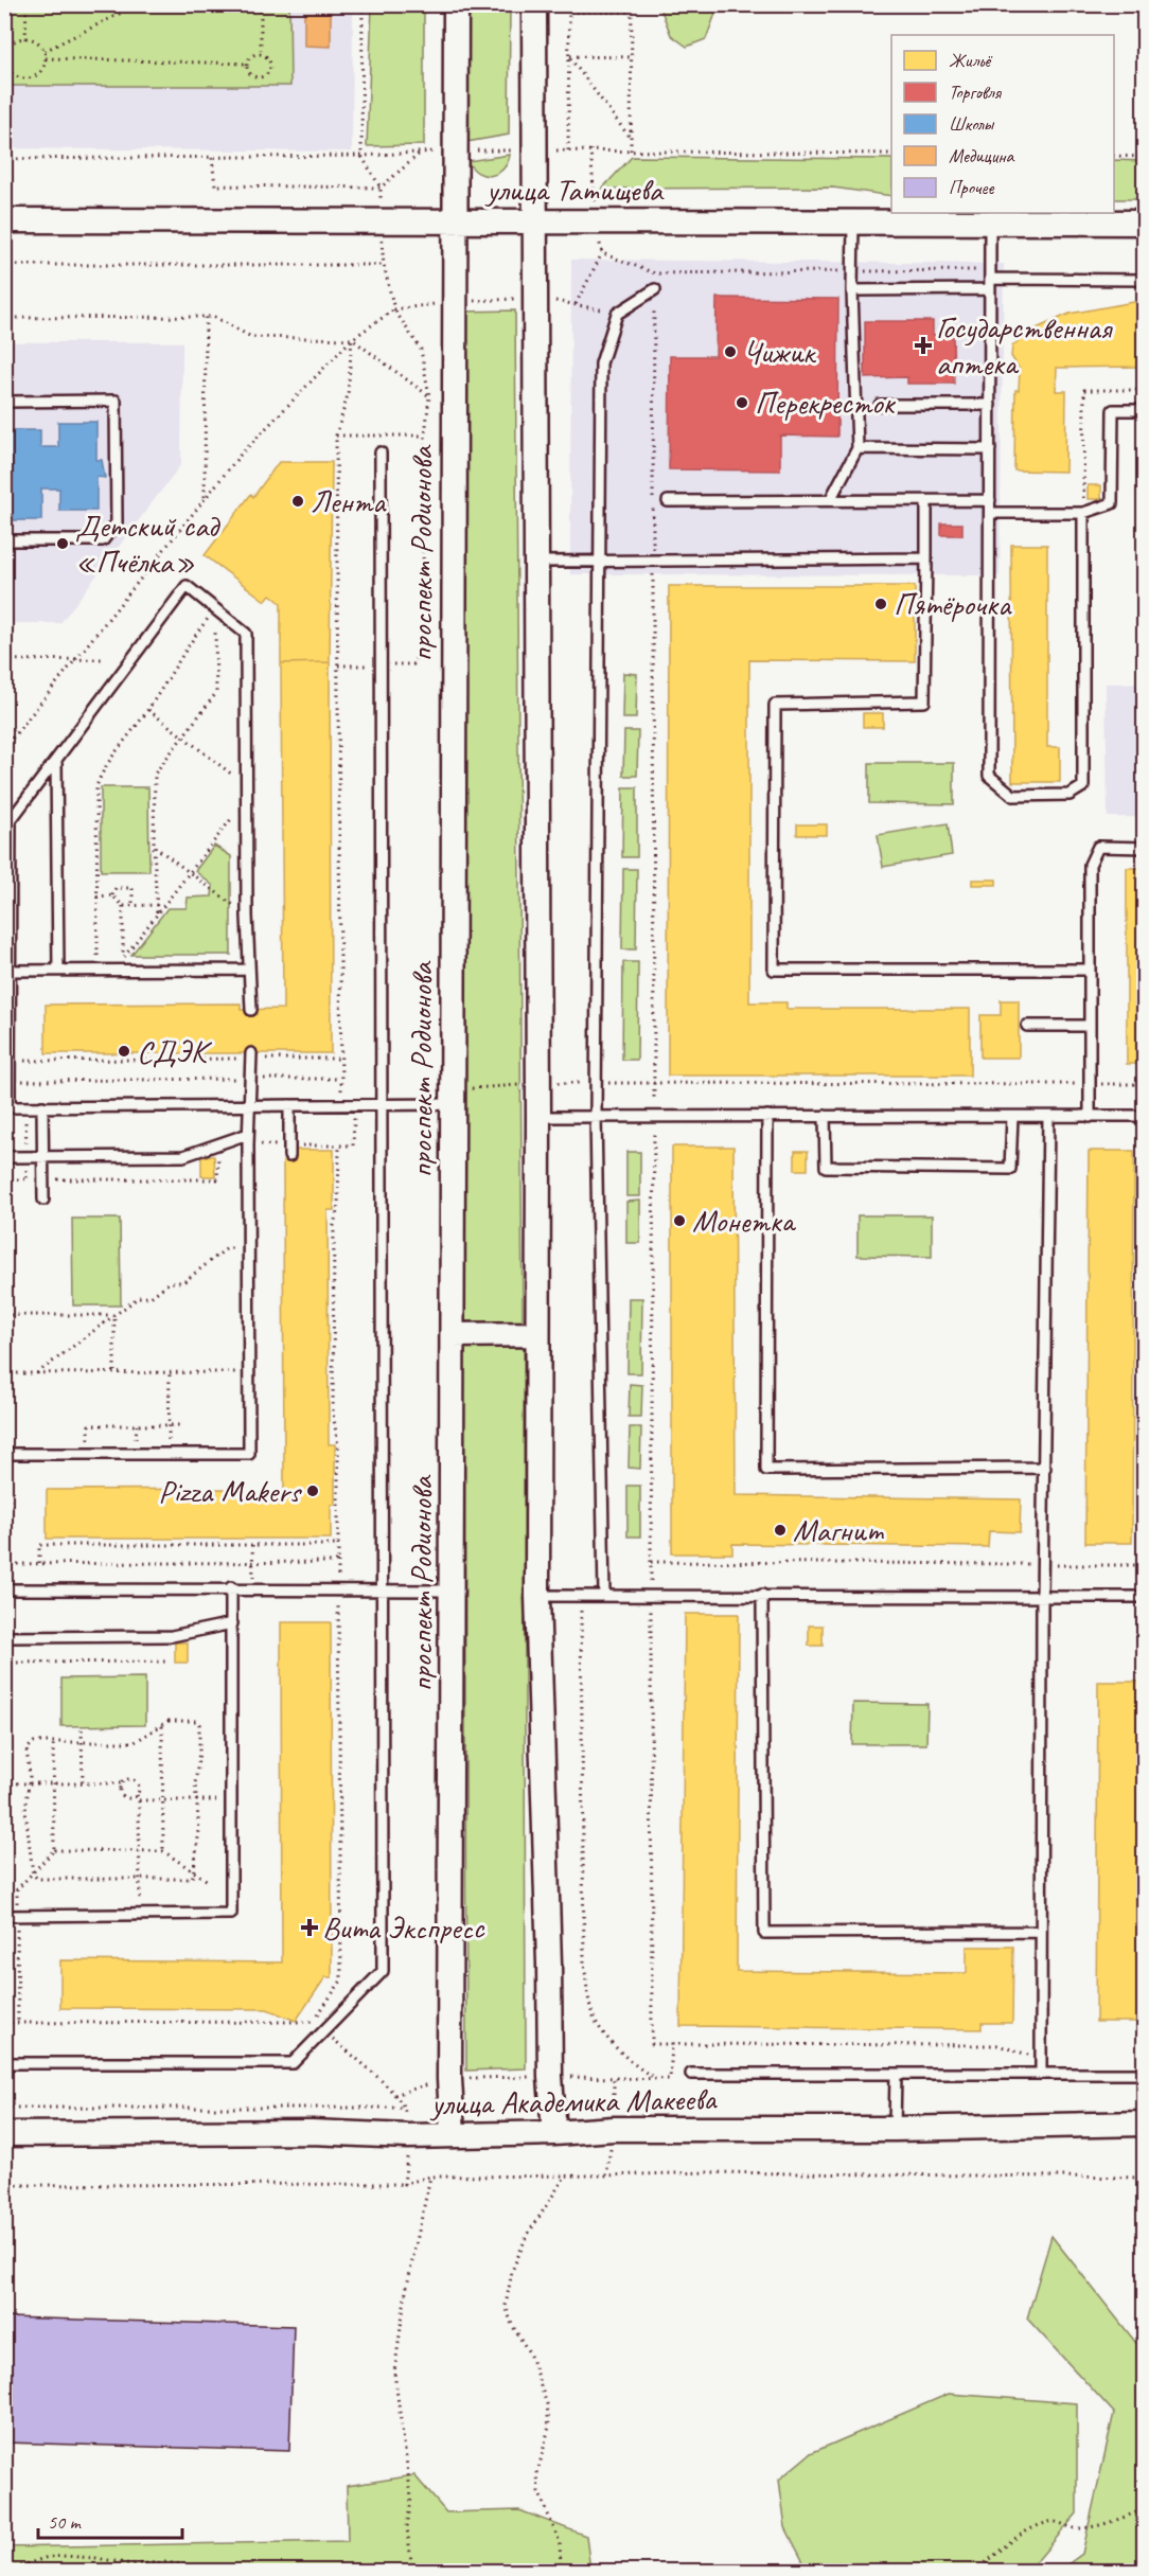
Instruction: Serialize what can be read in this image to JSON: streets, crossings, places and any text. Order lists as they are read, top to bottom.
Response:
{
  "streets": {
    "street": ["улица Татищева", "проспект Родионова", "улица Академика Макеева"]
  },
  "crossings": [
    ["улица Татищева", "проспект Родионова"],
    ["проспект Родионова", "улица Академика Макеева"]
  ],
  "places": {
    "health": ["Государственная аптека", "Вита Экспресс"],
    "other": [
      "Чижик",
      "Перекресток",
      "Лента",
      "Детский сад «Пчёлка»",
      "Пятёрочка",
      "СДЭК",
      "Монетка",
      "Pizza Makers",
      "Магнит"
    ]
  },
  "legend": [
    "Жильё",
    "Торговля",
    "Школы",
    "Медицина",
    "Прочее"
  ],
  "scale_bar": "50 m"
}
